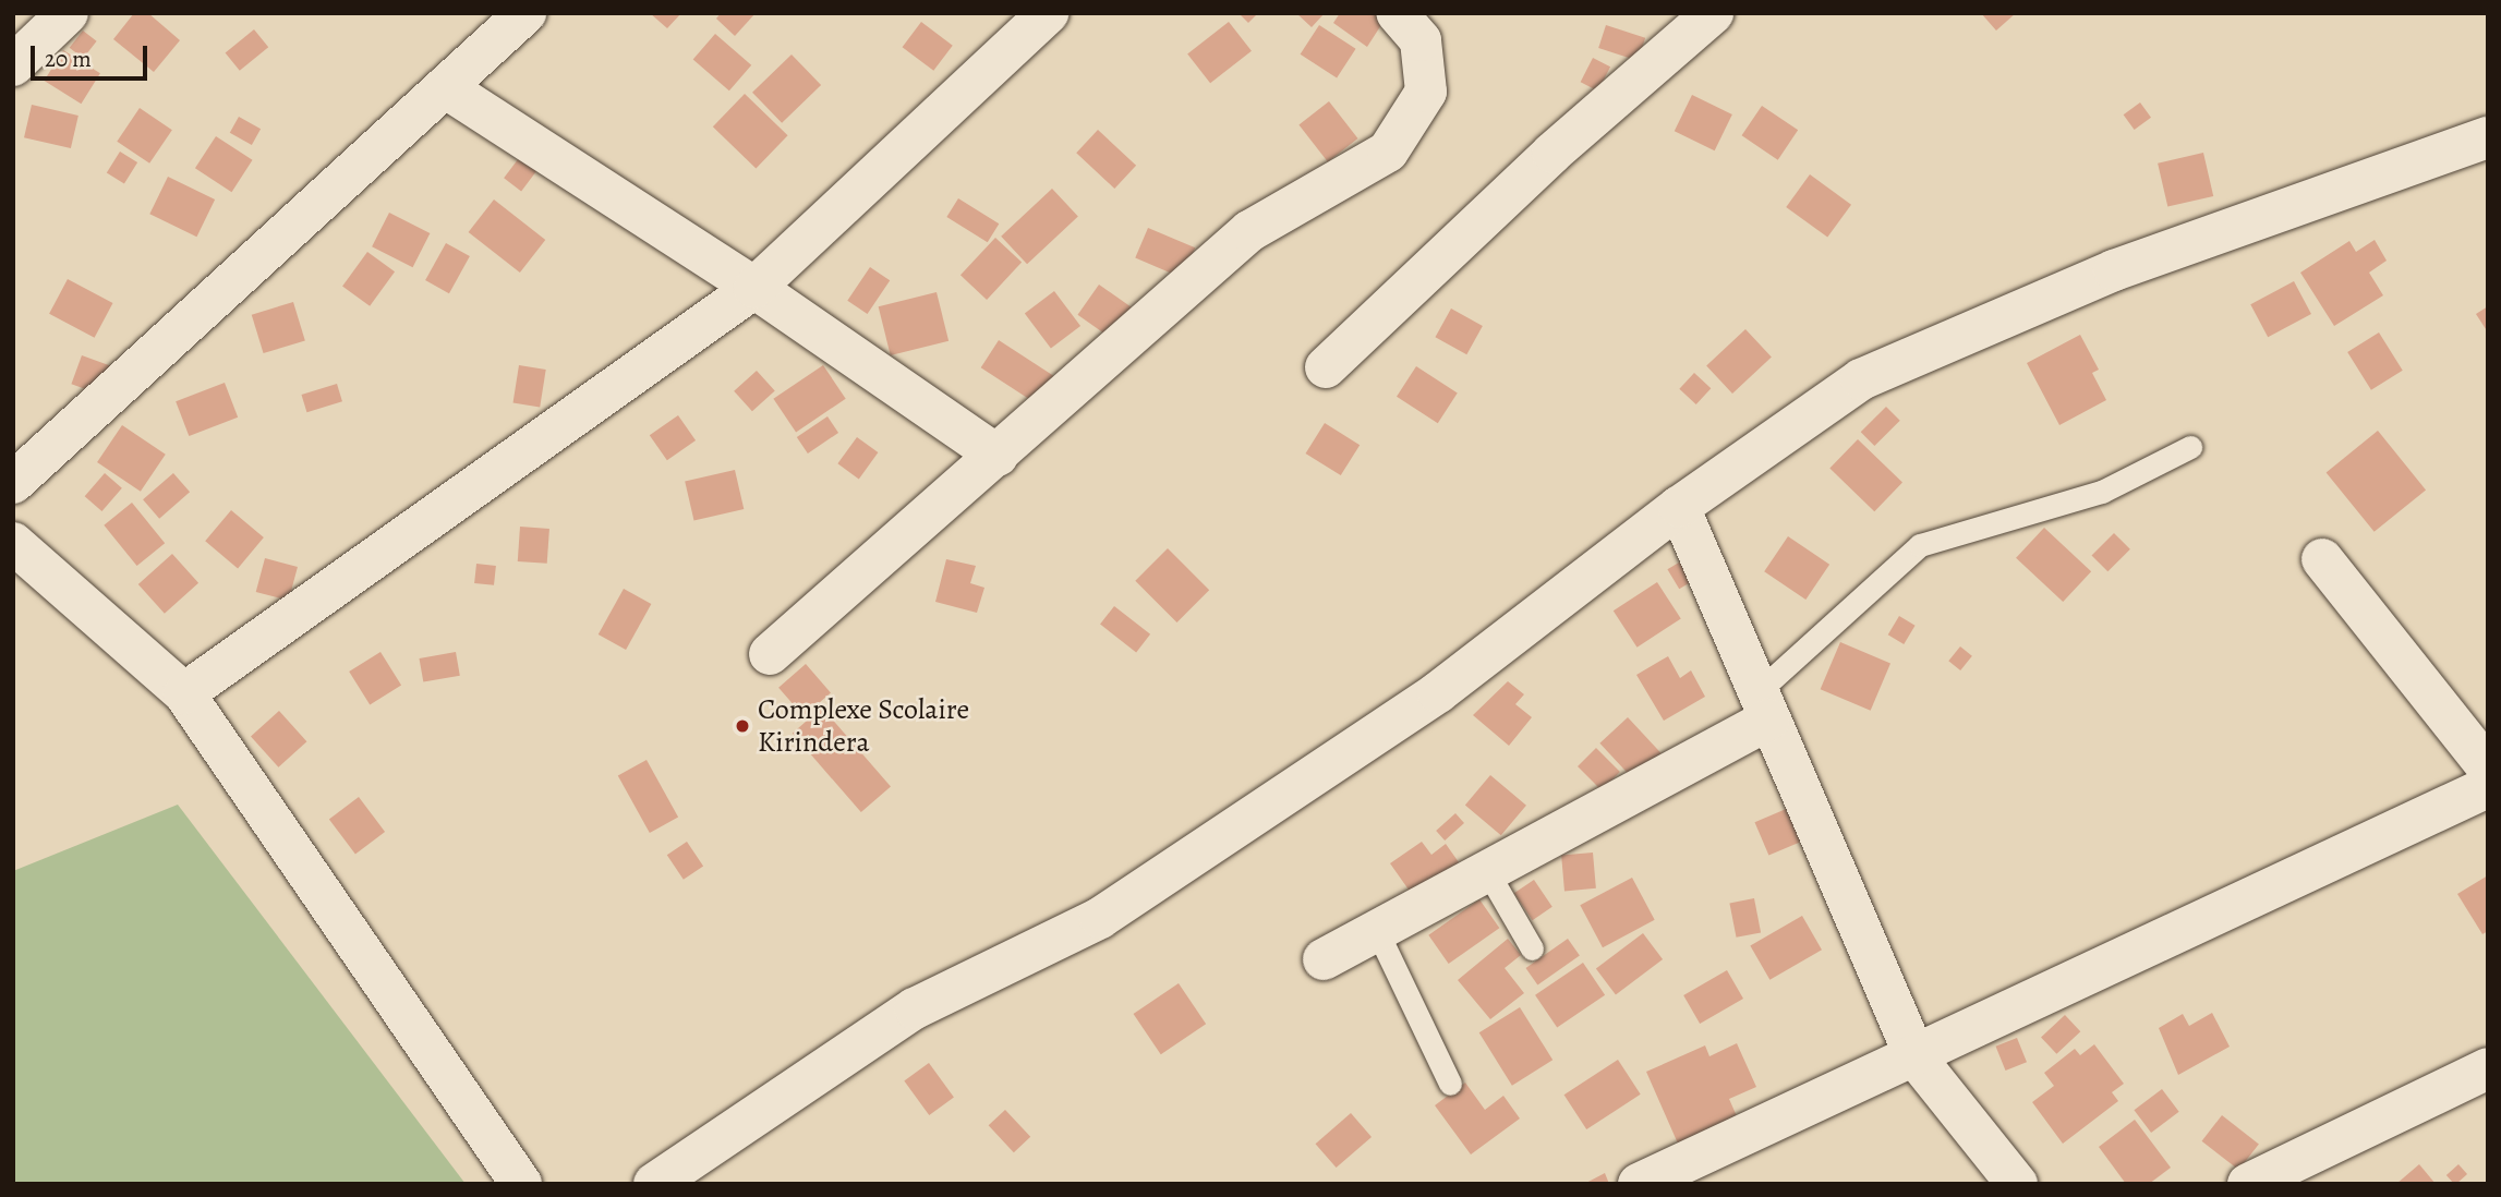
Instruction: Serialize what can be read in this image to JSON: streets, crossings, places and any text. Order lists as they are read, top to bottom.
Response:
{
  "places": ["Complexe Scolaire Kirindera"],
  "scale_bar": "20 m"
}
